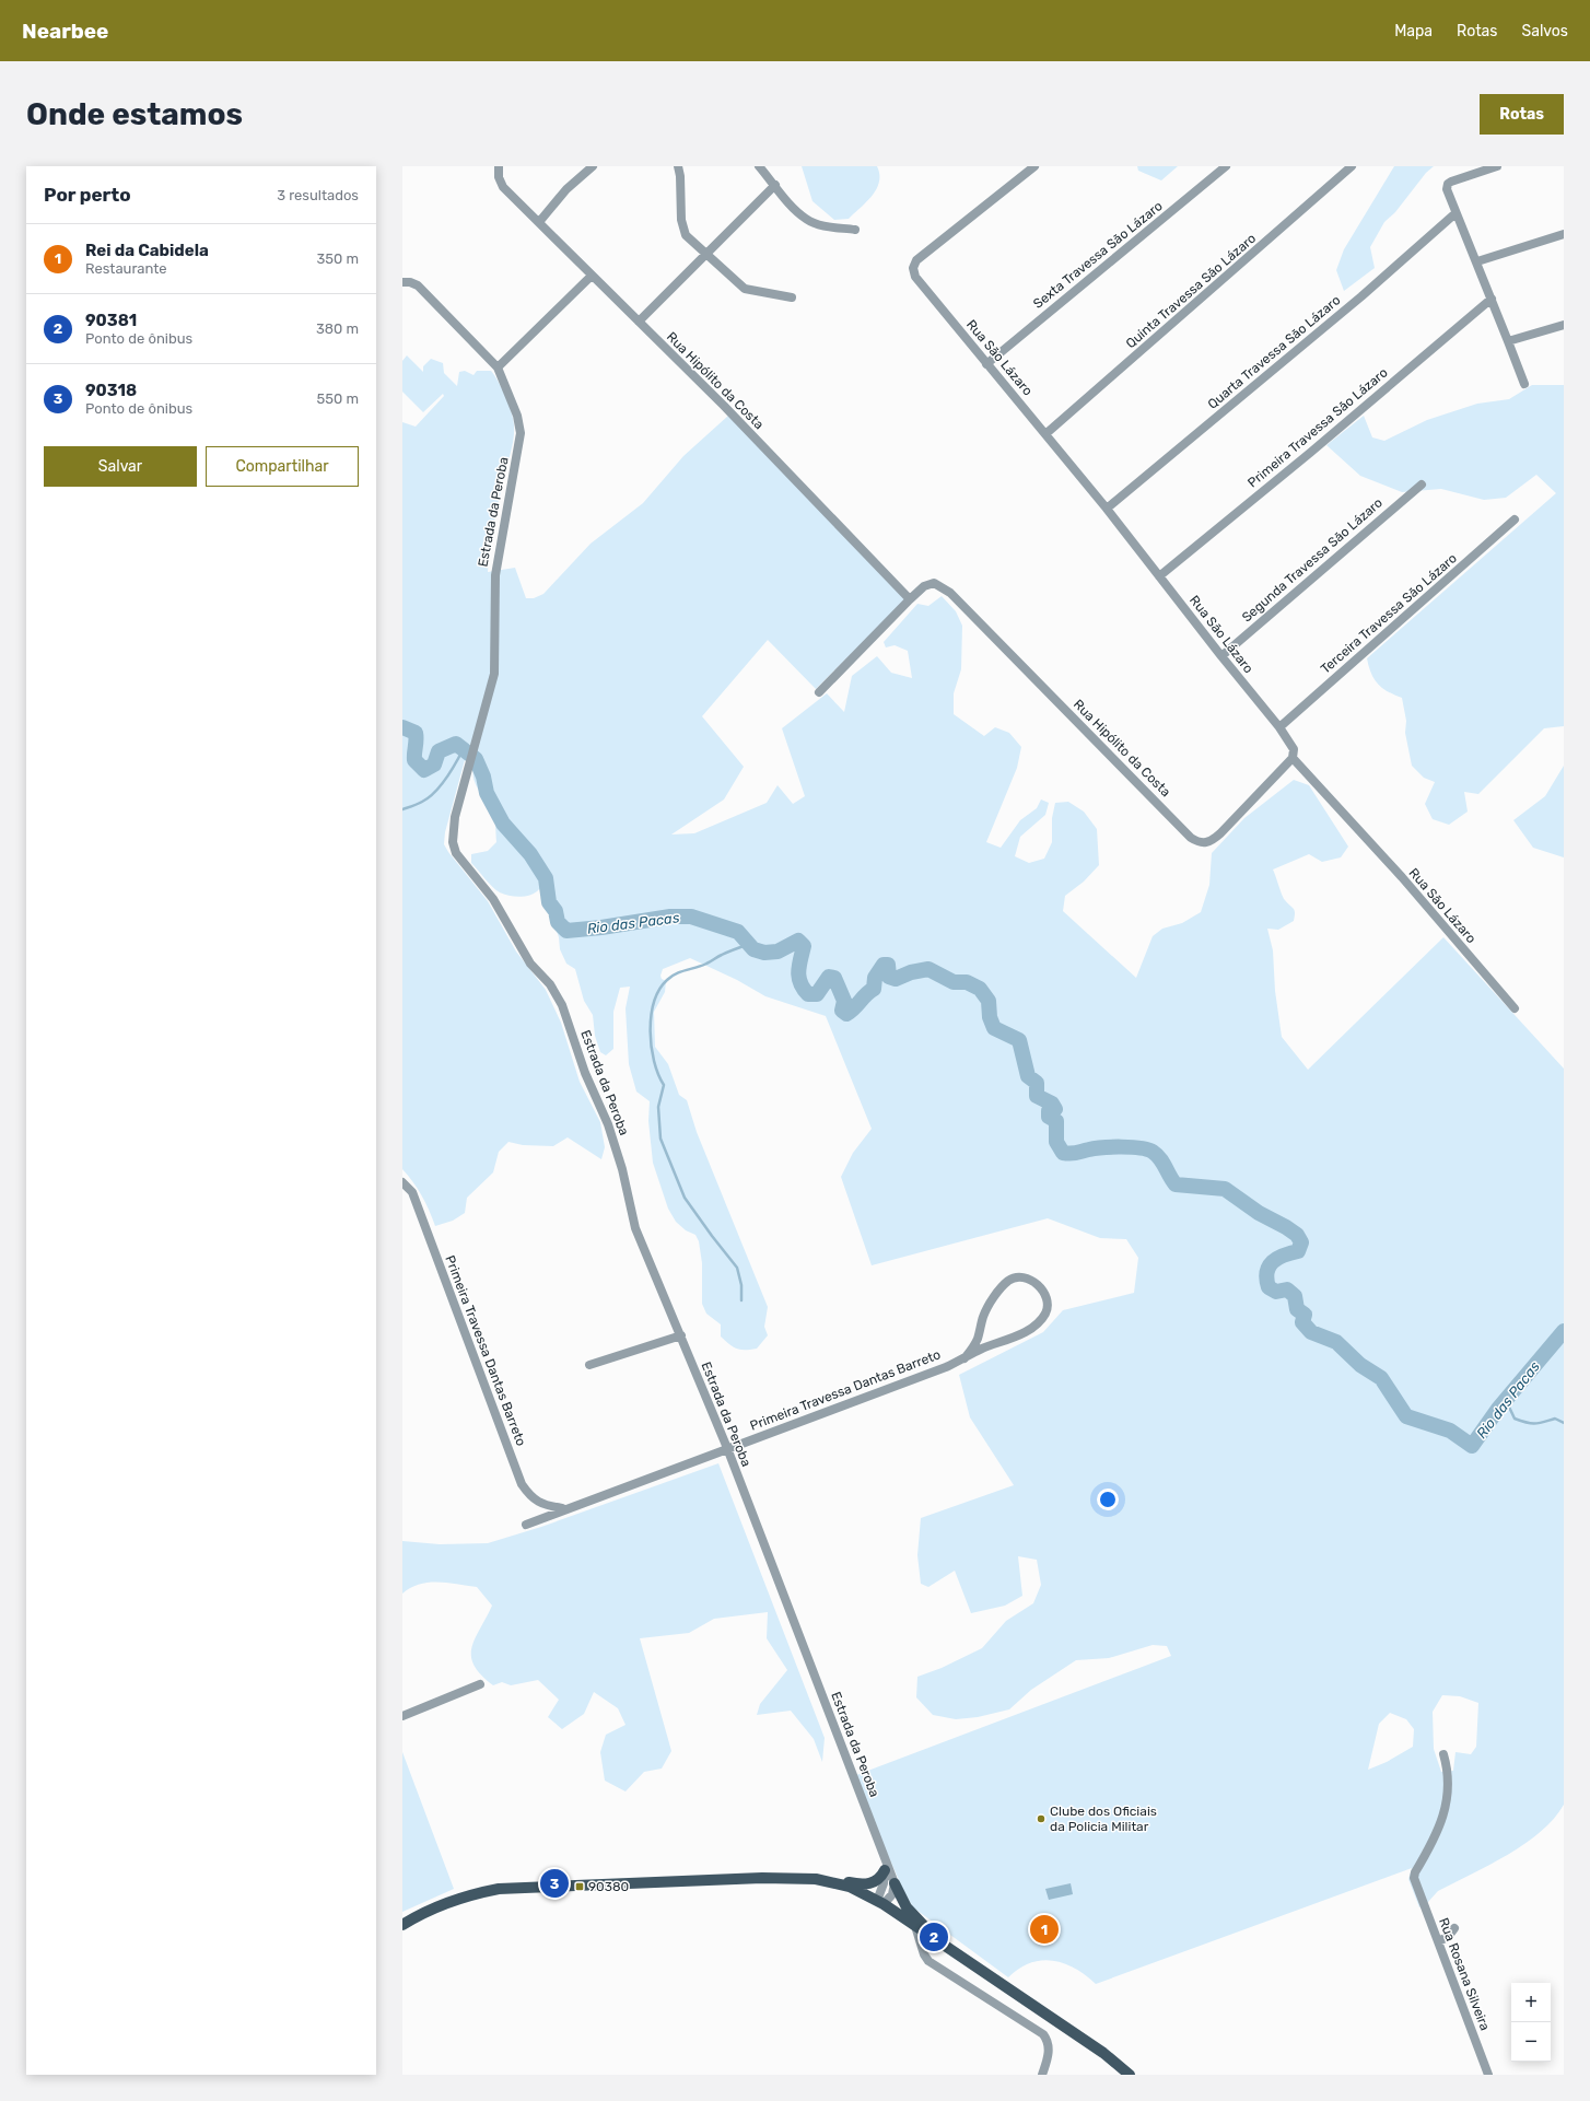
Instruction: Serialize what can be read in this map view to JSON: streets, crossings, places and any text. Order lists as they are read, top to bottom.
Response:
{
  "streets": {
    "street": [
      "Sexta Travessa São Lázaro",
      "Quinta Travessa São Lázaro",
      "Quarta Travessa São Lázaro",
      "Rua São Lázaro",
      "Rua Hipólito da Costa",
      "Primeira Travessa São Lázaro",
      "Estrada da Peroba",
      "Segunda Travessa São Lázaro",
      "Terceira Travessa São Lázaro",
      "Primeira Travessa Dantas Barreto",
      "Rua Rosana Silveira"
    ]
  },
  "crossings": [
    ["Sexta Travessa São Lázaro", "Rua São Lázaro"],
    ["Quinta Travessa São Lázaro", "Rua São Lázaro"],
    ["Quarta Travessa São Lázaro", "Rua São Lázaro"],
    ["Rua São Lázaro", "Rua Hipólito da Costa"],
    ["Rua São Lázaro", "Primeira Travessa São Lázaro"],
    ["Rua São Lázaro", "Segunda Travessa São Lázaro"],
    ["Rua São Lázaro", "Terceira Travessa São Lázaro"],
    ["Estrada da Peroba", "Primeira Travessa Dantas Barreto"]
  ],
  "water": ["Rio das Pacas"],
  "places": {
    "other": ["Clube dos Oficiais da Policia Militar"],
    "transit": ["90380"]
  },
  "page": {
    "header": "Nearbee",
    "nav": ["Mapa", "Rotas", "Salvos"],
    "buttons": [
      "Rotas",
      ["Salvar", "Compartilhar"]
    ],
    "title": "Onde estamos",
    "heading": ["Por perto", "3 resultados"],
    "list": [
      {
        "mark": "1",
        "name": "Rei da Cabidela",
        "note": "Restaurante",
        "value": "350 m"
      },
      {
        "mark": "2",
        "name": "90381",
        "note": "Ponto de ônibus",
        "value": "380 m"
      },
      {
        "mark": "3",
        "name": "90318",
        "note": "Ponto de ônibus",
        "value": "550 m"
      }
    ],
    "pins": ["3", "1", "2"],
    "map_buttons": ["+", "−"]
  }
}
